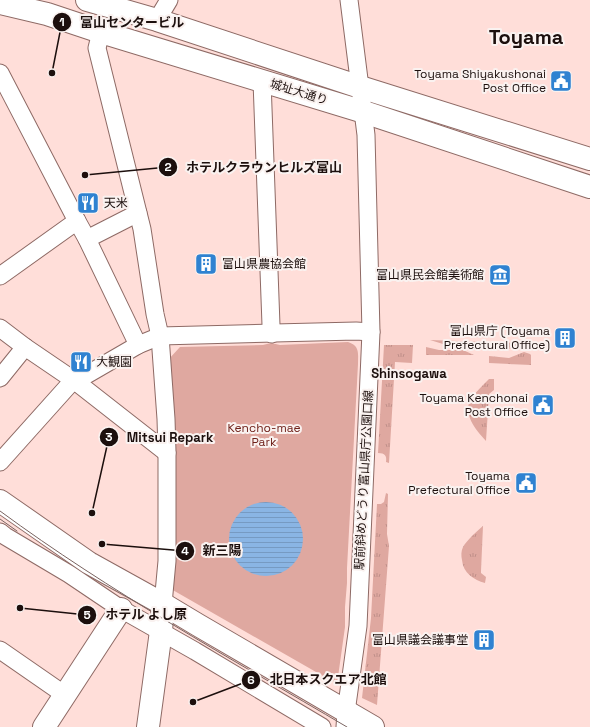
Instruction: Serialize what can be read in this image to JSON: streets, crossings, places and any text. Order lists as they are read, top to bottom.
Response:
{
  "streets": {
    "street": ["城址大通り", "駅前斜めどうり富山県庁公園口線"]
  },
  "crossings": [
    ["城址大通り", "駅前斜めどうり富山県庁公園口線"]
  ],
  "districts": ["Toyama", "Shinsogawa"],
  "parks": ["Kencho-mae Park"],
  "places": {
    "other": [
      "富山センタービル",
      "ホテルクラウンヒルズ富山",
      "Mitsui Repark",
      "新三陽",
      "ホテル よし原",
      "北日本スクエア北館"
    ],
    "public building": ["Toyama Shiyakushonai Post Office", "Toyama Kenchonai Post Office", "Toyama Prefectural Office"],
    "restaurant": ["天米", "大観園"],
    "building": ["富山県農協会館", "富山県庁 (Toyama Prefectural Office)", "富山県議会議事堂"],
    "museum": ["富山県民会館美術館"]
  }
}
